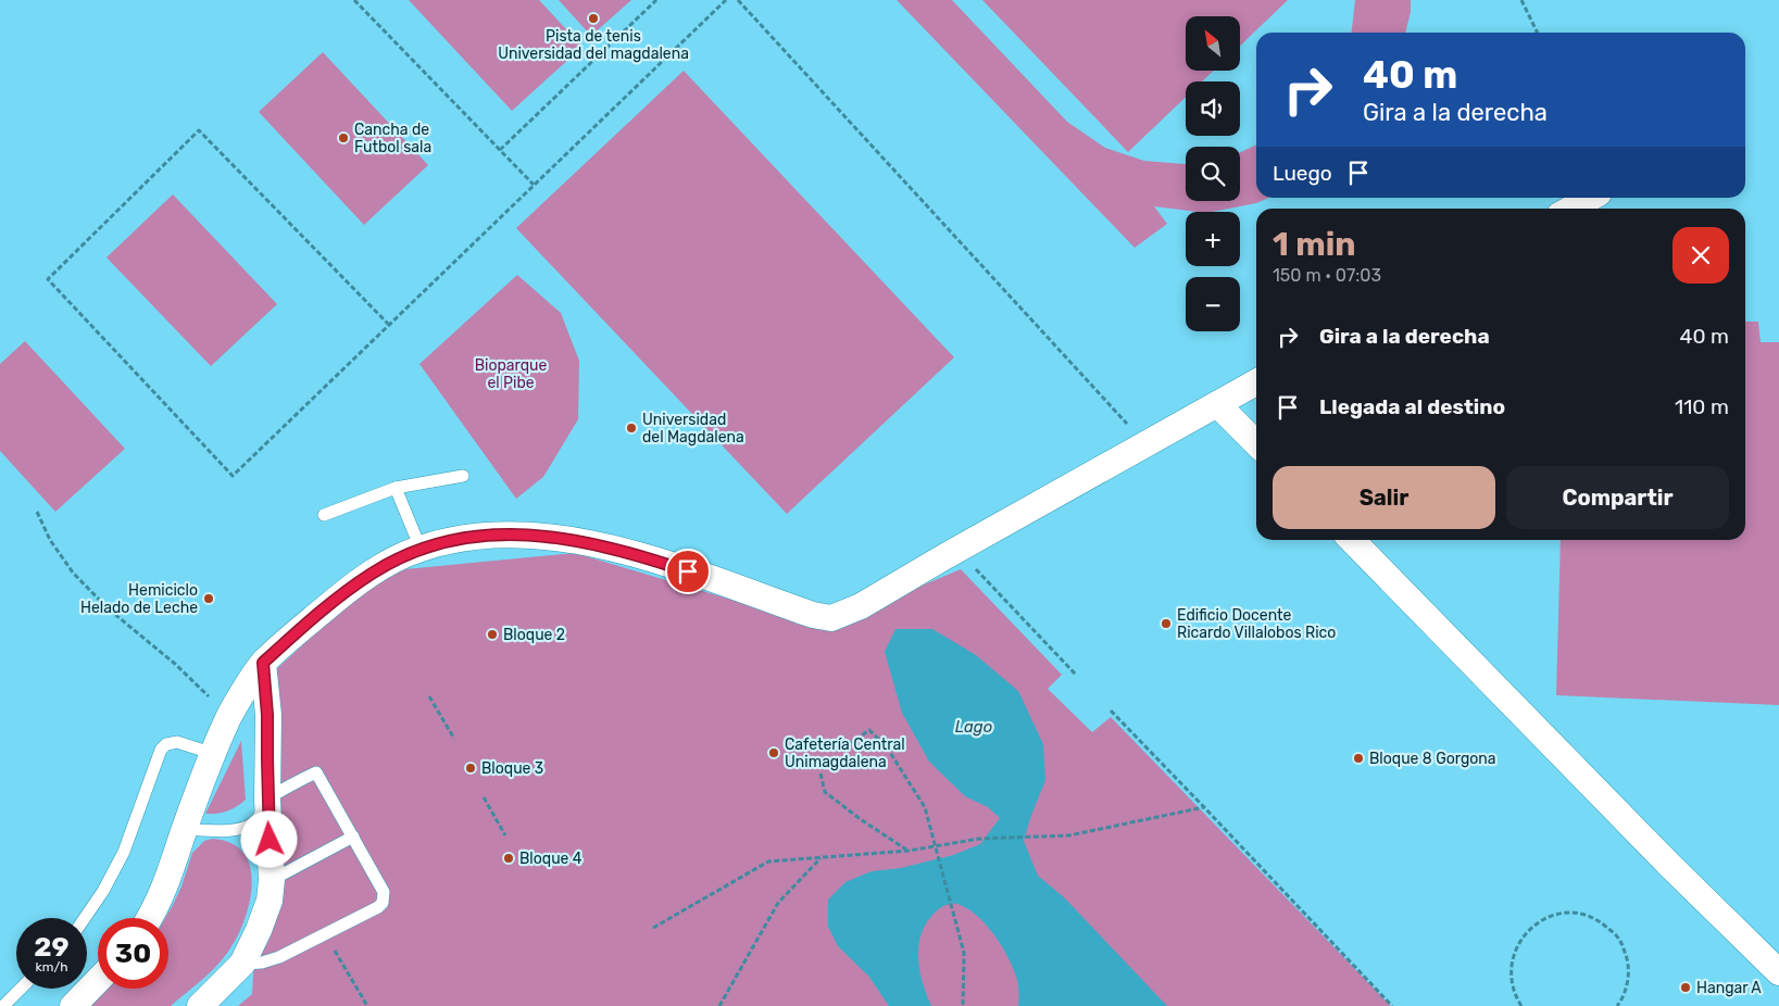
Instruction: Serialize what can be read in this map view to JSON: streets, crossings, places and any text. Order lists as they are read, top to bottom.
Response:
{
  "water": ["Lago"],
  "parks": ["Bioparque el Pibe"],
  "places": [
    "Pista de tenis Universidad del magdalena",
    "Cancha de Futbol sala",
    "Universidad del Magdalena",
    "Hemiciclo Helado de Leche",
    "Edificio Docente Ricardo Villalobos Rico",
    "Bloque 2",
    "Cafetería Central Unimagdalena",
    "Bloque 8 Gorgona",
    "Bloque 3",
    "Bloque 4",
    "Hangar A"
  ],
  "north": "top left",
  "page": {
    "map_buttons": ["+", "−"],
    "turn": ["40 m", "Gira a la derecha"],
    "then": "Luego",
    "heading": ["1 min", "150 m · 07:03"],
    "list": [
      {
        "name": "Gira a la derecha",
        "value": "40 m"
      },
      {
        "name": "Llegada al destino",
        "value": "110 m"
      }
    ],
    "buttons": ["Salir", "Compartir"],
    "speed": "29 km/h",
    "limit": "30"
  }
}
